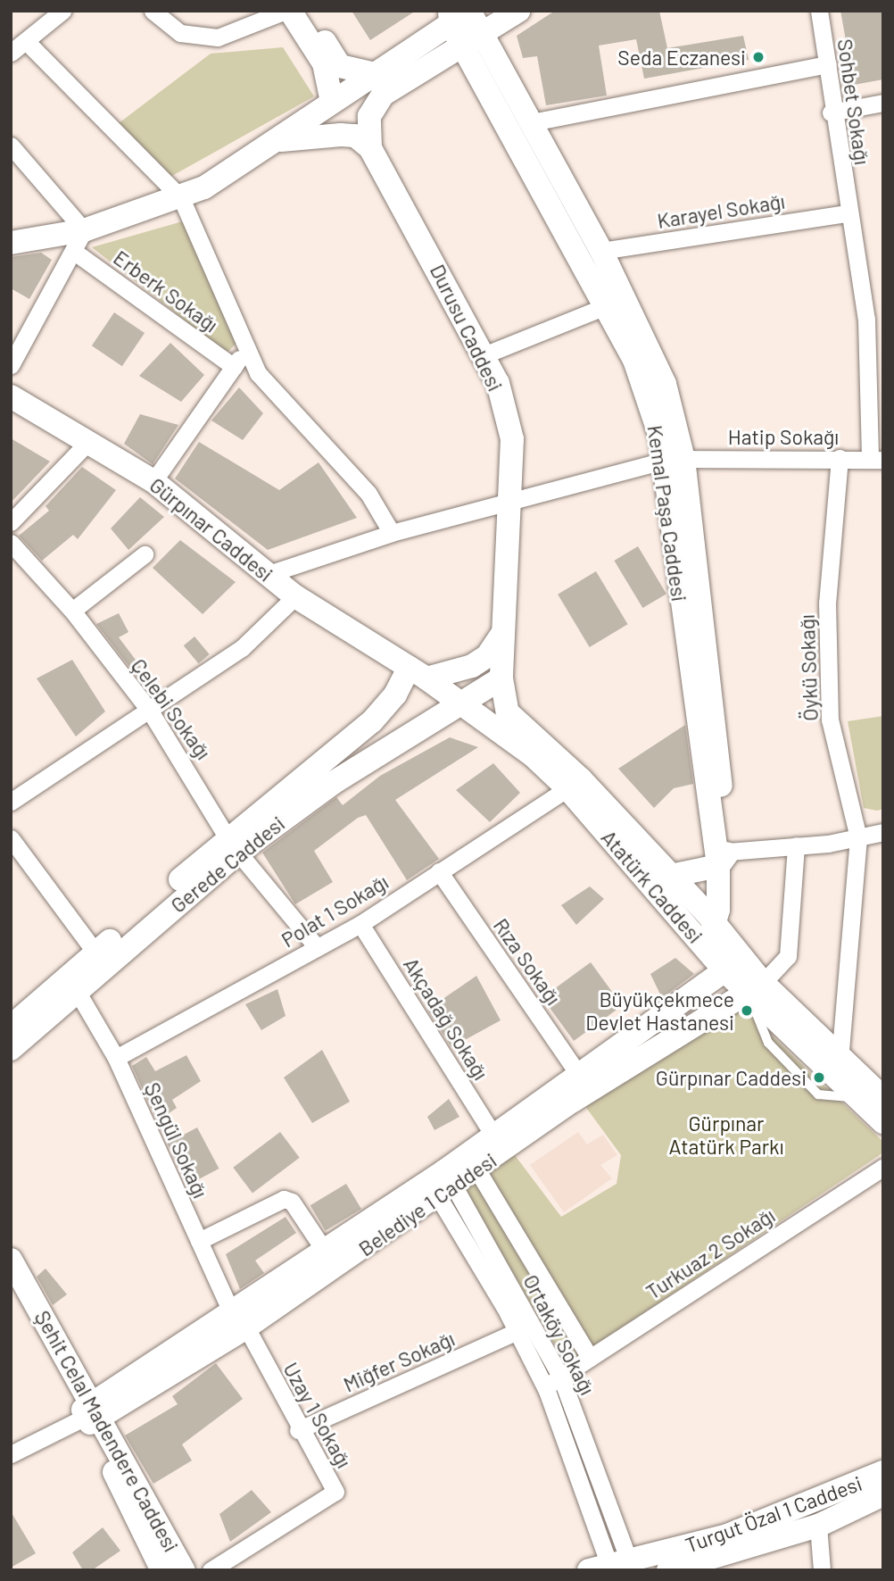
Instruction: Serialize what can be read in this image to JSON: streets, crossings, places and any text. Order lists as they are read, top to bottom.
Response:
{
  "streets": {
    "street": [
      "Sohbet Sokağı",
      "Karayel Sokağı",
      "Erberk Sokağı",
      "Durusu Caddesi",
      "Hatip Sokağı",
      "Kemal Paşa Caddesi",
      "Gürpınar Caddesi",
      "Öykü Sokağı",
      "Çelebi Sokağı",
      "Gerede Caddesi",
      "Atatürk Caddesi",
      "Polat 1 Sokağı",
      "Rıza Sokağı",
      "Akçadağ Sokağı",
      "Şengül Sokağı",
      "Belediye 1 Caddesi",
      "Turkuaz 2 Sokağı",
      "Ortaköy Sokağı",
      "Miğfer Sokağı",
      "Uzay 1 Sokağı",
      "Şehit Celal Madendere Caddesi",
      "Turgut Özal 1 Caddesi"
    ]
  },
  "crossings": [
    ["Sohbet Sokağı", "Karayel Sokağı"],
    ["Sohbet Sokağı", "Hatip Sokağı"],
    ["Karayel Sokağı", "Kemal Paşa Caddesi"],
    ["Durusu Caddesi", "Hatip Sokağı"],
    ["Durusu Caddesi", "Atatürk Caddesi"],
    ["Hatip Sokağı", "Kemal Paşa Caddesi"],
    ["Hatip Sokağı", "Gürpınar Caddesi"],
    ["Hatip Sokağı", "Öykü Sokağı"],
    ["Kemal Paşa Caddesi", "Atatürk Caddesi"],
    ["Kemal Paşa Caddesi", "Belediye 1 Caddesi"],
    ["Gürpınar Caddesi", "Gerede Caddesi"],
    ["Gürpınar Caddesi", "Atatürk Caddesi"],
    ["Öykü Sokağı", "Atatürk Caddesi"],
    ["Çelebi Sokağı", "Gerede Caddesi"],
    ["Çelebi Sokağı", "Polat 1 Sokağı"],
    ["Gerede Caddesi", "Atatürk Caddesi"],
    ["Gerede Caddesi", "Şengül Sokağı"],
    ["Atatürk Caddesi", "Polat 1 Sokağı"],
    ["Atatürk Caddesi", "Belediye 1 Caddesi"],
    ["Polat 1 Sokağı", "Rıza Sokağı"],
    ["Polat 1 Sokağı", "Akçadağ Sokağı"],
    ["Polat 1 Sokağı", "Şengül Sokağı"],
    ["Rıza Sokağı", "Belediye 1 Caddesi"],
    ["Akçadağ Sokağı", "Belediye 1 Caddesi"],
    ["Şengül Sokağı", "Belediye 1 Caddesi"],
    ["Şengül Sokağı", "Uzay 1 Sokağı"],
    ["Belediye 1 Caddesi", "Ortaköy Sokağı"],
    ["Belediye 1 Caddesi", "Uzay 1 Sokağı"],
    ["Belediye 1 Caddesi", "Şehit Celal Madendere Caddesi"],
    ["Turkuaz 2 Sokağı", "Ortaköy Sokağı"],
    ["Ortaköy Sokağı", "Miğfer Sokağı"],
    ["Ortaköy Sokağı", "Turgut Özal 1 Caddesi"],
    ["Miğfer Sokağı", "Uzay 1 Sokağı"]
  ],
  "parks": ["Gürpınar Atatürk Parkı"],
  "places": ["Seda Eczanesi", "Büyükçekmece Devlet Hastanesi", "Gürpınar Caddesi"]
}
